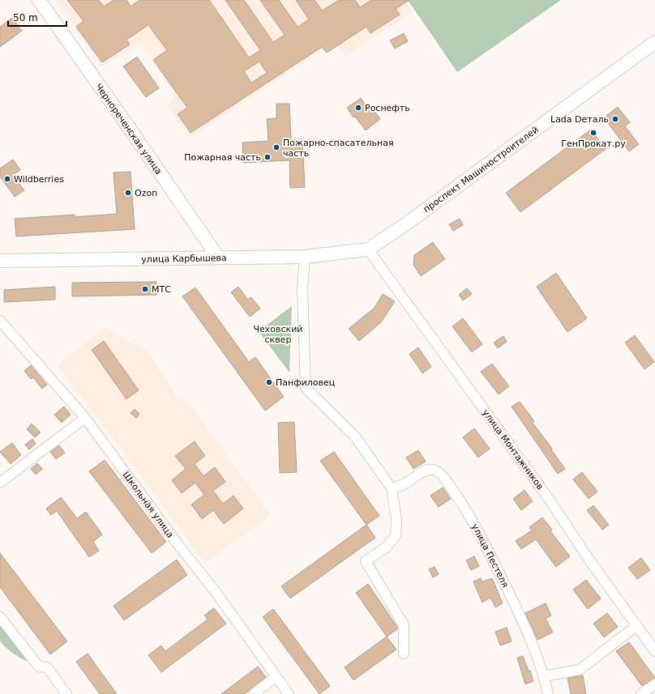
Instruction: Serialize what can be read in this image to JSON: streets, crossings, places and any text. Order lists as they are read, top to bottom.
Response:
{
  "streets": {
    "main road": ["Чернореченская улица", "проспект Машиностроителей", "улица Карбышева"],
    "street": ["улица Монтажников", "Школьная улица", "улица Пестеля"]
  },
  "crossings": [
    ["Чернореченская улица", "улица Карбышева"],
    ["проспект Машиностроителей", "улица Карбышева"],
    ["проспект Машиностроителей", "улица Монтажников"],
    ["улица Карбышева", "улица Монтажников"]
  ],
  "parks": ["Чеховский сквер"],
  "places": [
    "Роснефть",
    "Lada Dеталь",
    "ГенПрокат.ру",
    "Пожарно-спасательная часть",
    "Пожарная часть",
    "Wildberries",
    "Ozon",
    "МТС",
    "Панфиловец"
  ],
  "scale_bar": "50 m"
}
